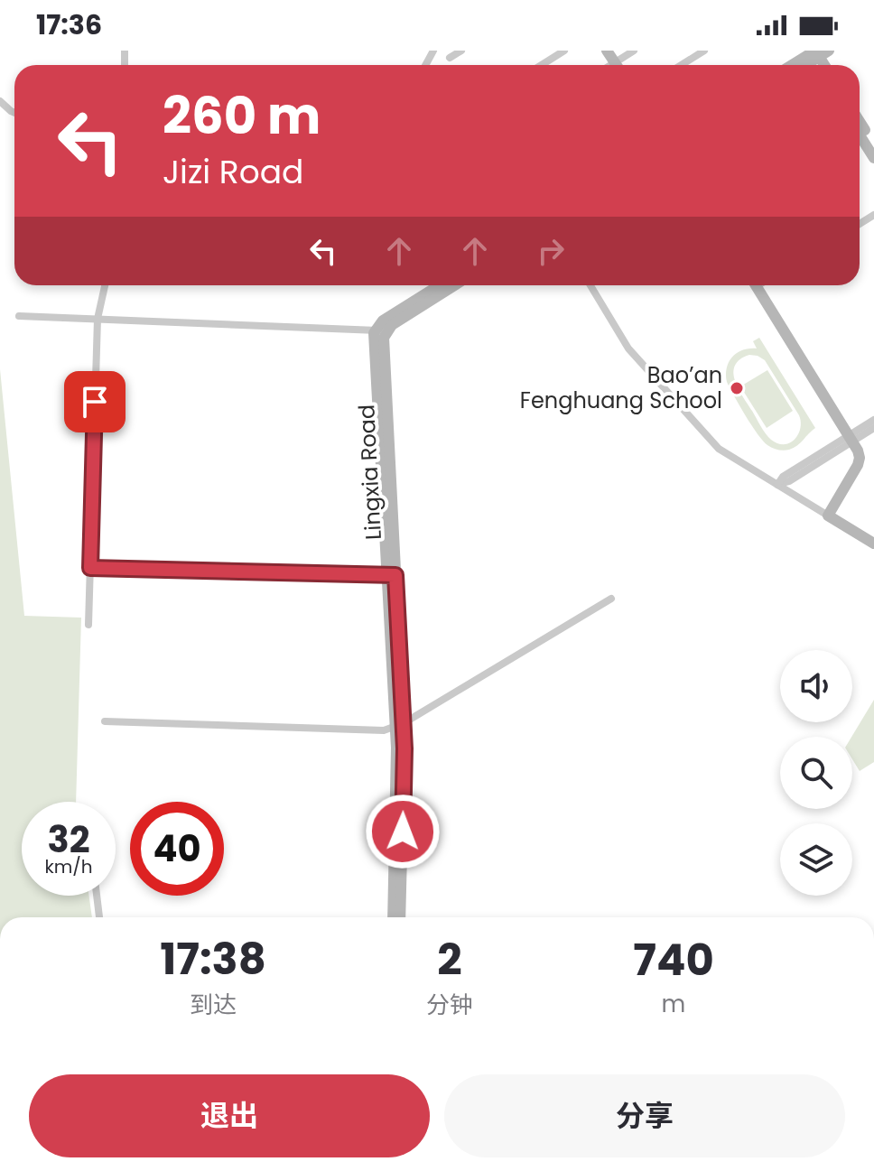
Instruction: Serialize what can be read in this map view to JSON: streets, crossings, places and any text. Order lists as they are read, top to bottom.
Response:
{
  "streets": {
    "street": ["Lingxia Road"]
  },
  "places": ["Bao’an Fenghuang School"],
  "page": {
    "status": "17:36",
    "turn": ["260 m", "Jizi Road"],
    "speed": "32 km/h",
    "limit": "40",
    "eta": [
      "17:38",
      "到达",
      "2",
      "分钟",
      "740",
      "m"
    ],
    "buttons": ["退出", "分享"]
  }
}
